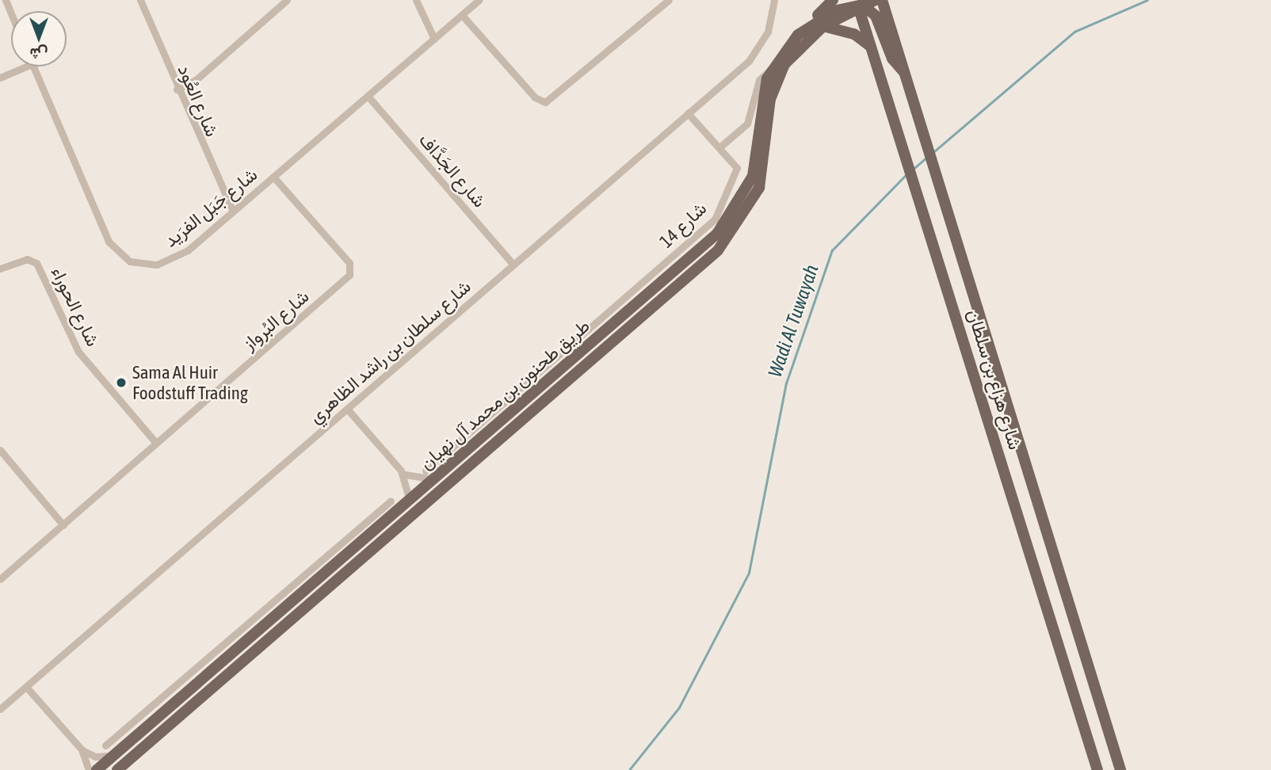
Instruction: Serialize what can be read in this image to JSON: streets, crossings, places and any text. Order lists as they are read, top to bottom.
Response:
{
  "streets": {
    "main road": ["شارع هزاع بن سلطان", "طريق طحنون بن محمد آل نهيان"],
    "street": [
      "شارع العُود",
      "شارع الجَدَّاف",
      "شارع جَبَل الفرَيد",
      "شارع 14",
      "شارع الحوراء",
      "شارع البُرواز",
      "شارع سلطان بن راشد الظاهري"
    ]
  },
  "crossings": [
    ["شارع العُود", "شارع جَبَل الفرَيد"],
    ["شارع الجَدَّاف", "شارع جَبَل الفرَيد"],
    ["شارع الجَدَّاف", "شارع سلطان بن راشد الظاهري"],
    ["شارع جَبَل الفرَيد", "شارع البُرواز"],
    ["شارع 14", "شارع سلطان بن راشد الظاهري"],
    ["شارع الحوراء", "شارع البُرواز"],
    ["شارع هزاع بن سلطان", "طريق طحنون بن محمد آل نهيان"]
  ],
  "water": ["Wadi Al Tuwayah"],
  "places": ["Sama Al Huir Foodstuff Trading"],
  "north": "bottom"
}
